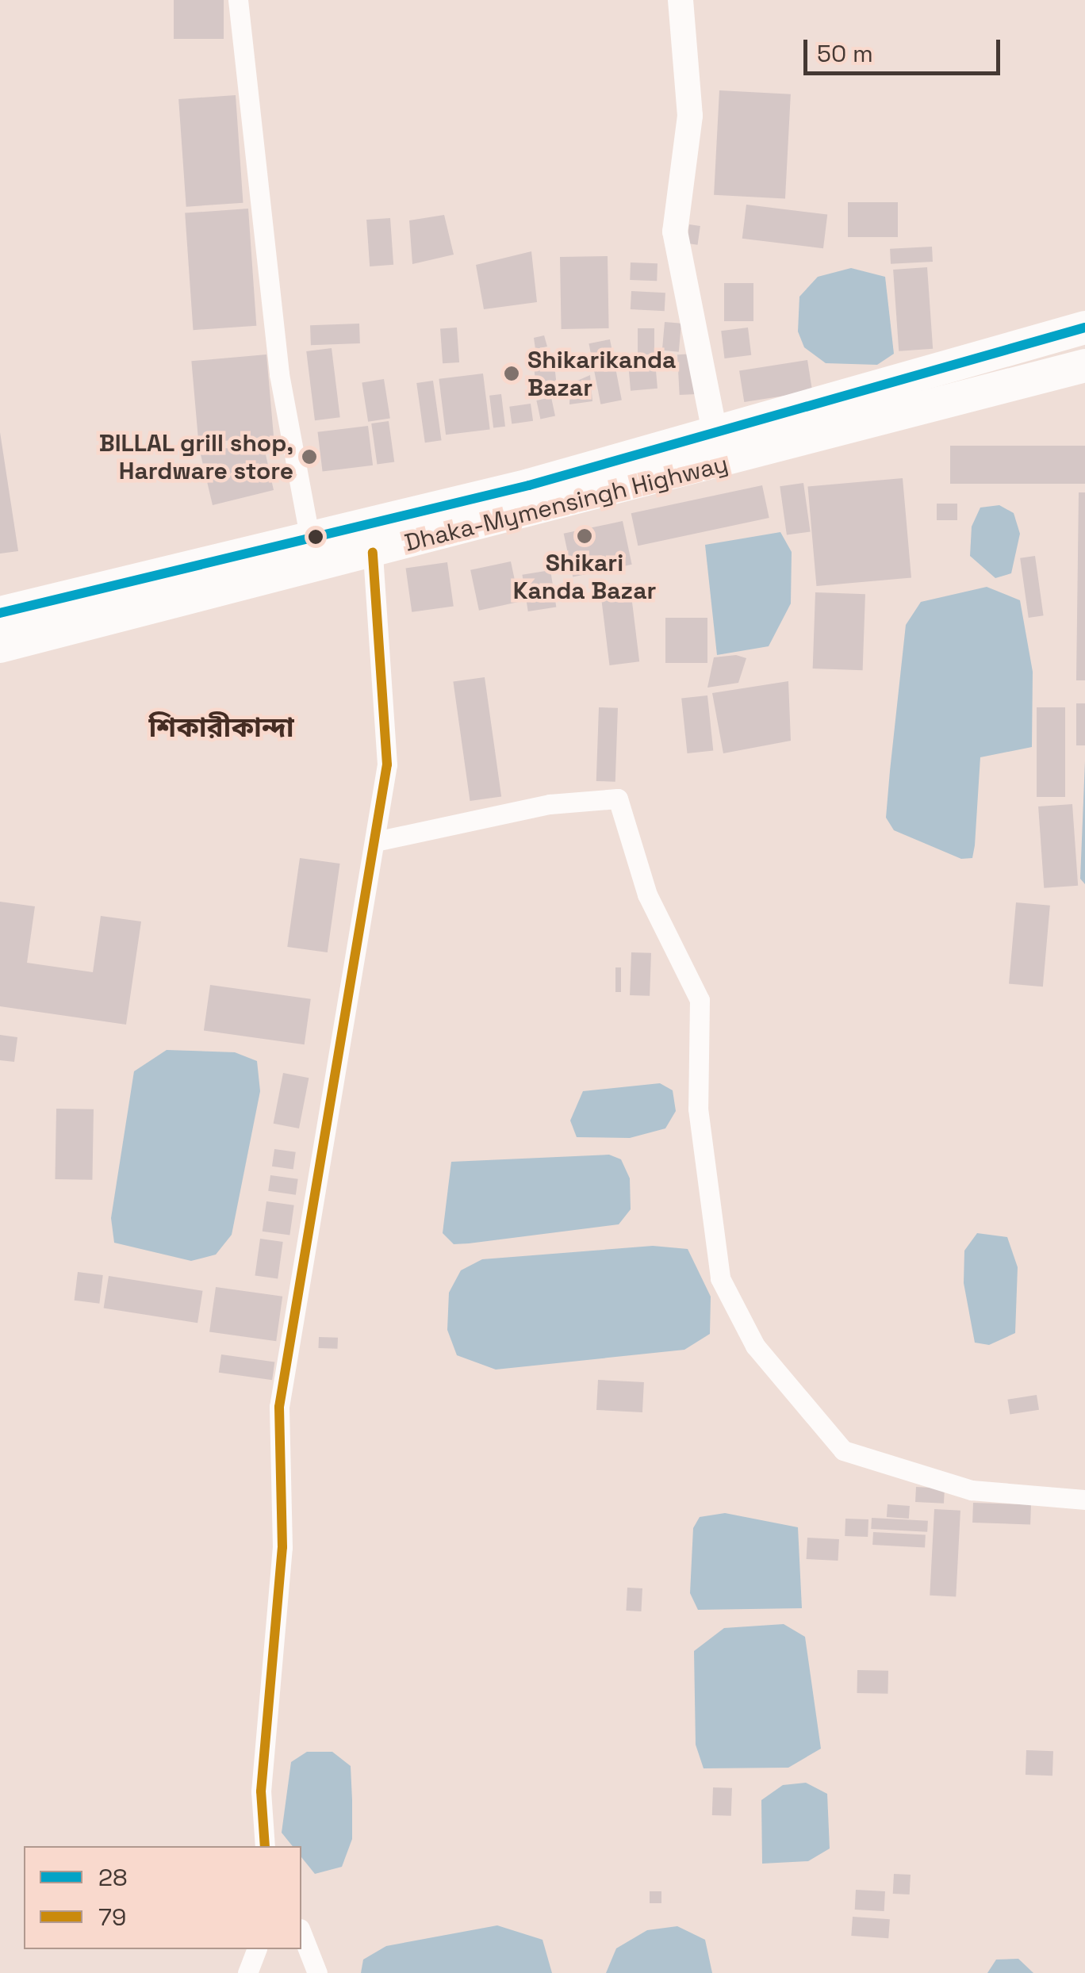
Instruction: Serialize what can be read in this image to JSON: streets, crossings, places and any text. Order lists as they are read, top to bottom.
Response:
{
  "streets": {
    "highway": ["Dhaka-Mymensingh Highway"]
  },
  "districts": ["শিকারীকান্দা"],
  "places": ["Shikarikanda Bazar", "BILLAL grill shop, Hardware store", "Shikari Kanda Bazar"],
  "lines": ["transit line 28", "transit line 79"],
  "legend": ["28", "79"],
  "scale_bar": "50 m"
}
